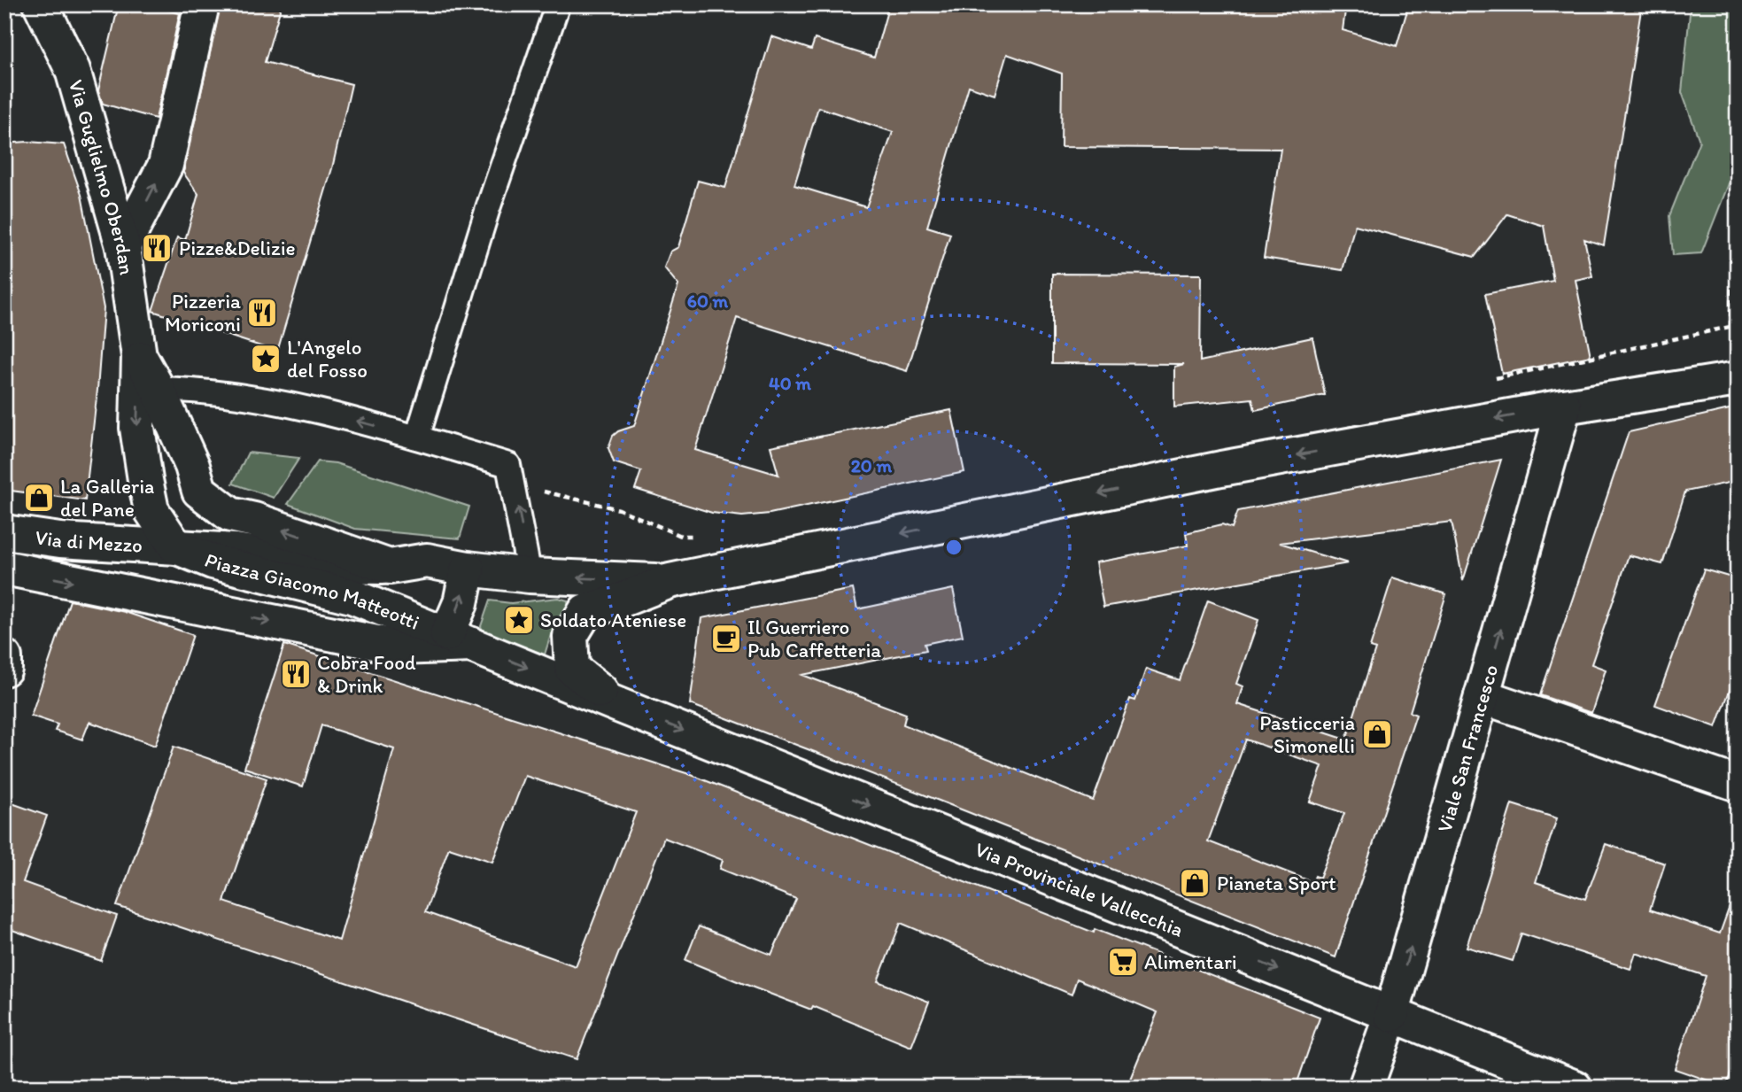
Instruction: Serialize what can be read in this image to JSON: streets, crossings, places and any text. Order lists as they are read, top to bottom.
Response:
{
  "streets": {
    "main road": [
      "Via Guglielmo Oberdan",
      "Via di Mezzo",
      "Piazza Giacomo Matteotti",
      "Viale San Francesco",
      "Via Provinciale Vallecchia"
    ]
  },
  "crossings": [
    ["Via Guglielmo Oberdan", "Piazza Giacomo Matteotti"],
    ["Via di Mezzo", "Piazza Giacomo Matteotti"],
    ["Piazza Giacomo Matteotti", "Via Provinciale Vallecchia"],
    ["Viale San Francesco", "Via Provinciale Vallecchia"]
  ],
  "one_way": ["Viale San Francesco", "Via Provinciale Vallecchia"],
  "places": {
    "restaurant": ["Pizze&Delizie", "Pizzeria Moriconi", "Cobra Food & Drink"],
    "place": ["L'Angelo del Fosso", "Soldato Ateniese"],
    "shop": ["La Galleria del Pane", "Pasticceria Simonelli", "Pianeta Sport"],
    "cafe": ["Il Guerriero Pub Caffetteria"],
    "supermarket": ["Alimentari"]
  },
  "rings": ["60 m", "40 m", "20 m"]
}
